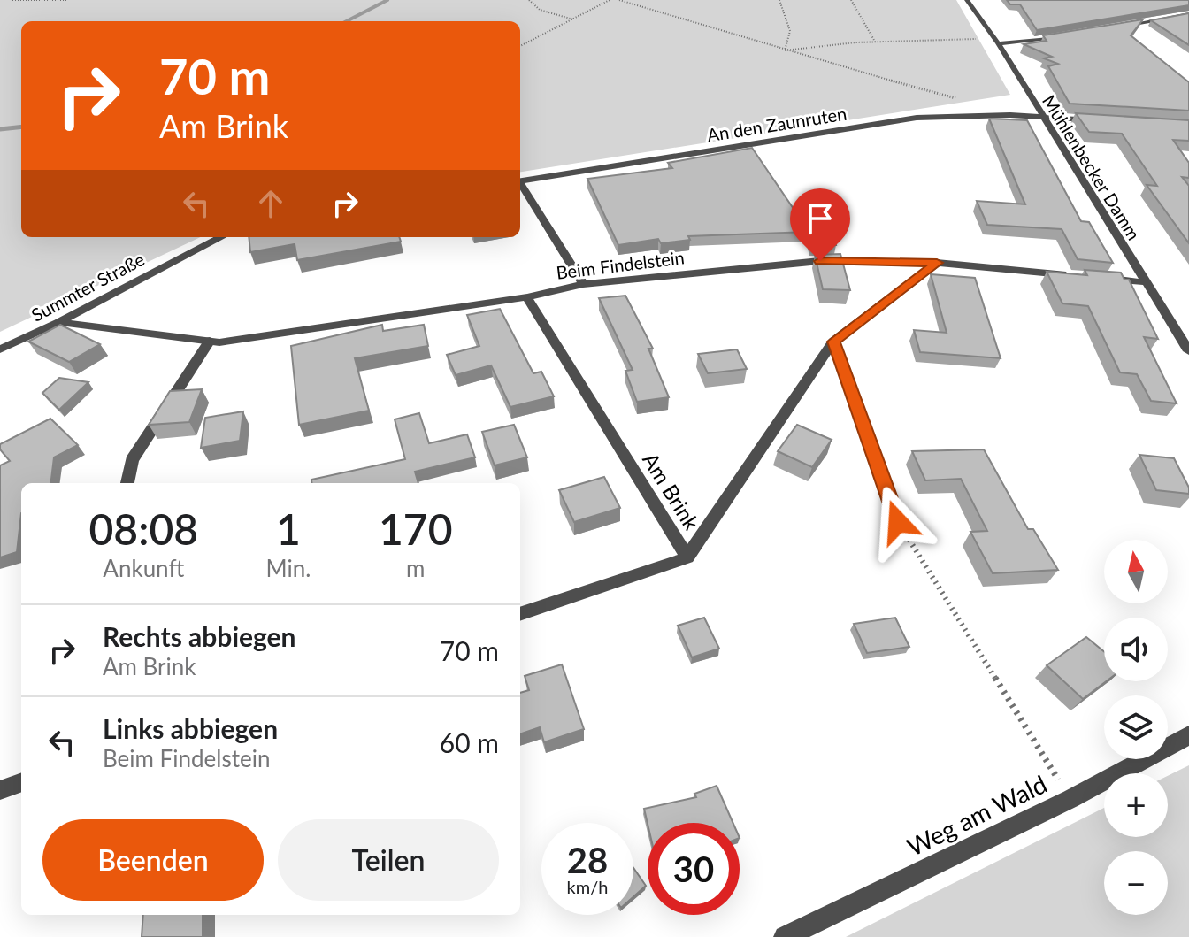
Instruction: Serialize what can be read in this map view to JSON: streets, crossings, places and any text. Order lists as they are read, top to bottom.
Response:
{
  "streets": {
    "street": [
      "An den Zaunruten",
      "Mühlenbecker Damm",
      "Beim Findelstein",
      "Summter Straße",
      "Am Brink",
      "Weg am Wald"
    ]
  },
  "crossings": [
    ["An den Zaunruten", "Mühlenbecker Damm"],
    ["Beim Findelstein", "Summter Straße"],
    ["Beim Findelstein", "Am Brink"]
  ],
  "north": "top",
  "page": {
    "turn": ["70 m", "Am Brink"],
    "eta": [
      "08:08",
      "Ankunft",
      "1",
      "Min.",
      "170",
      "m"
    ],
    "map_buttons": ["+", "−"],
    "list": [
      {
        "name": "Rechts abbiegen",
        "note": "Am Brink",
        "value": "70 m"
      },
      {
        "name": "Links abbiegen",
        "note": "Beim Findelstein",
        "value": "60 m"
      }
    ],
    "buttons": ["Beenden", "Teilen"],
    "speed": "28 km/h",
    "limit": "30"
  }
}
